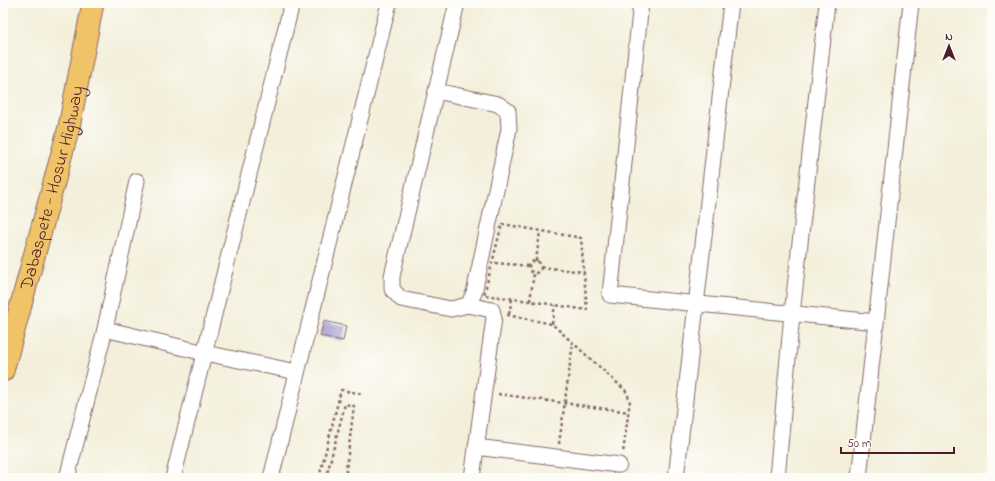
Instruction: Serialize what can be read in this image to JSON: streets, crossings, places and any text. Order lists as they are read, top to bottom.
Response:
{
  "streets": {
    "highway": ["Dabaspete - Hosur Highway"]
  },
  "scale_bar": "50 m",
  "north": "top"
}
